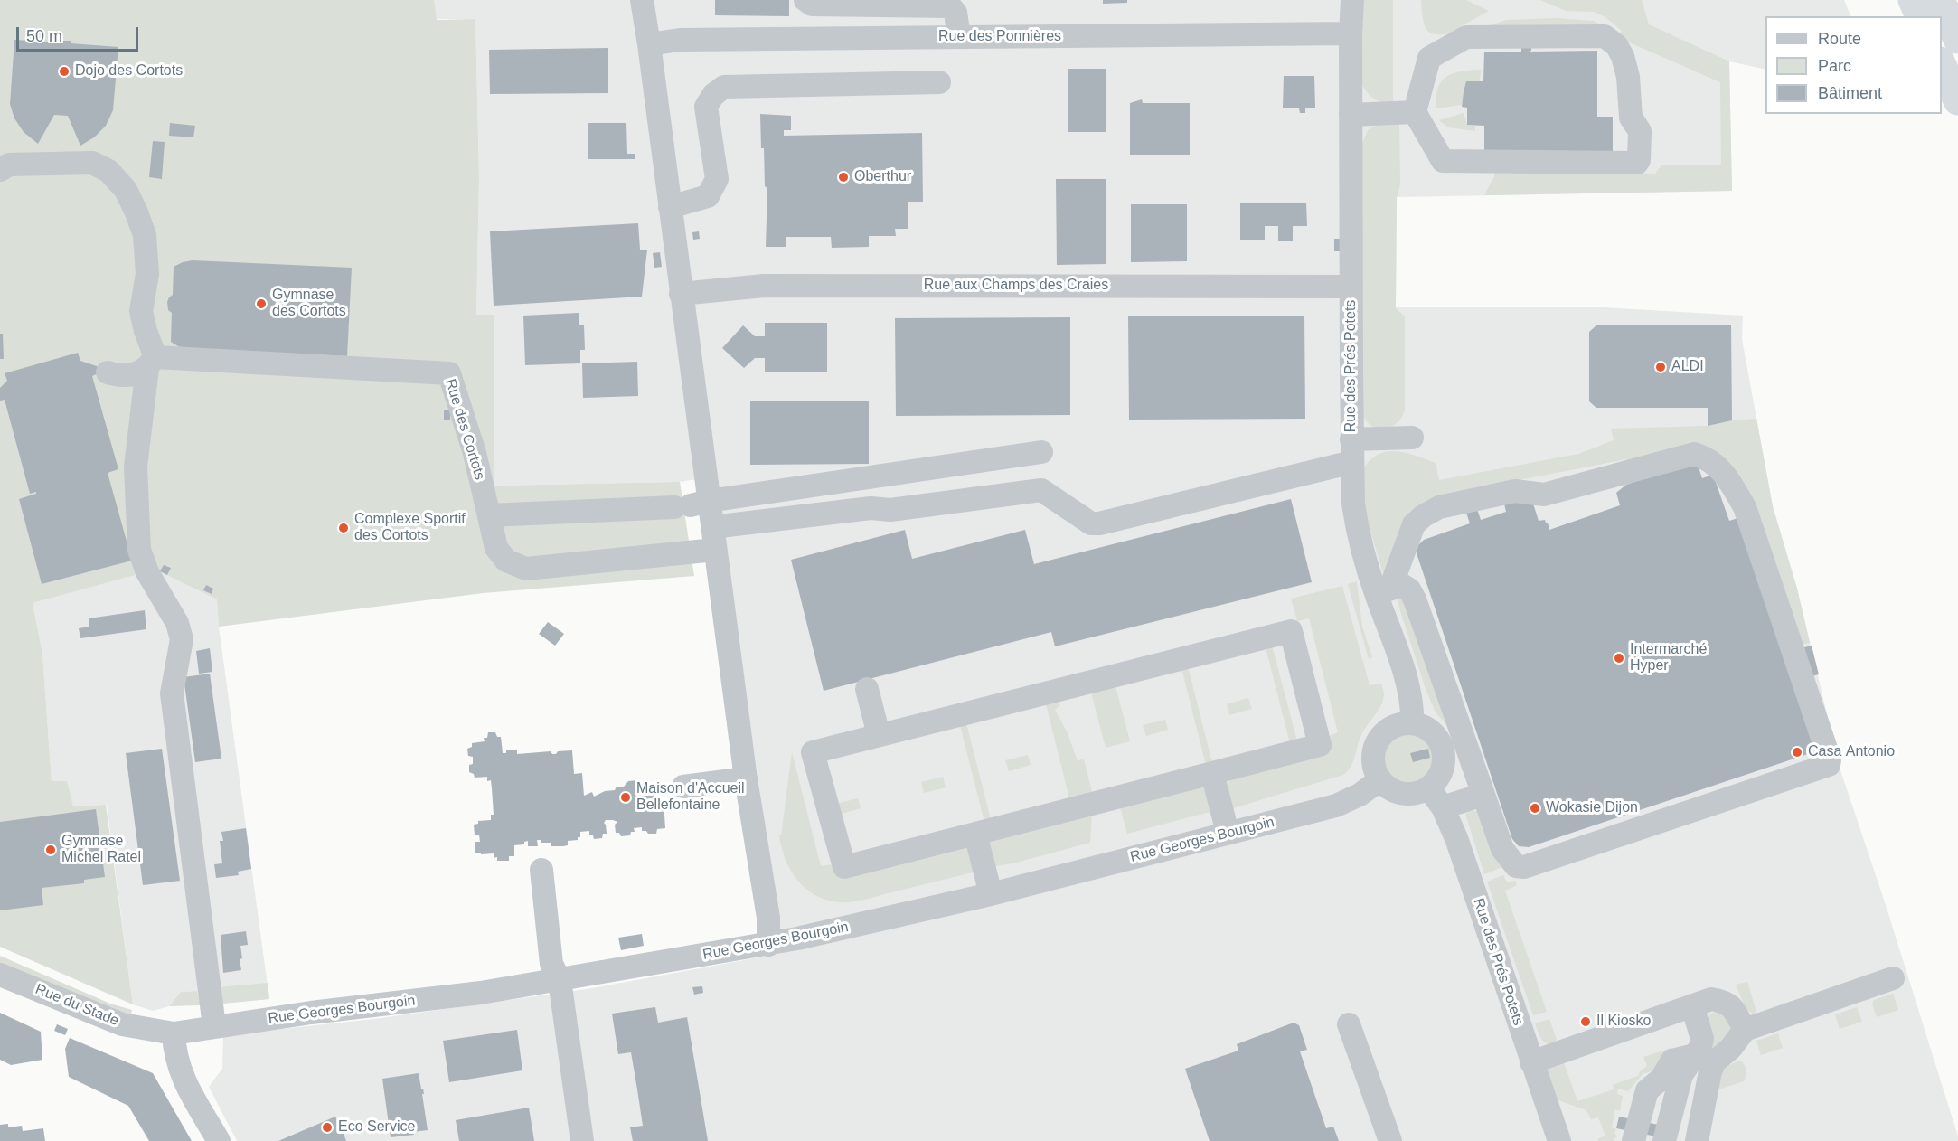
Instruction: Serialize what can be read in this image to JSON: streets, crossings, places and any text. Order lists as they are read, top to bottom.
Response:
{
  "streets": {
    "street": [
      "Rue des Ponnières",
      "Rue aux Champs des Craies",
      "Rue des Prés Potets",
      "Rue des Cortots",
      "Rue Georges Bourgoin",
      "Rue du Stade"
    ]
  },
  "crossings": [
    ["Rue des Ponnières", "Rue des Prés Potets"],
    ["Rue aux Champs des Craies", "Rue des Prés Potets"],
    ["Rue des Prés Potets", "Rue des Cortots"],
    ["Rue des Prés Potets", "Rue Georges Bourgoin"],
    ["Rue Georges Bourgoin", "Rue du Stade"]
  ],
  "places": [
    "Dojo des Cortots",
    "Oberthur",
    "Gymnase des Cortots",
    "ALDI",
    "Complexe Sportif des Cortots",
    "Intermarché Hyper",
    "Casa Antonio",
    "Maison d'Accueil Bellefontaine",
    "Wokasie Dijon",
    "Gymnase Michel Ratel",
    "Il Kiosko",
    "Eco Service"
  ],
  "legend": ["Route", "Parc", "Bâtiment"],
  "scale_bar": "50 m"
}
